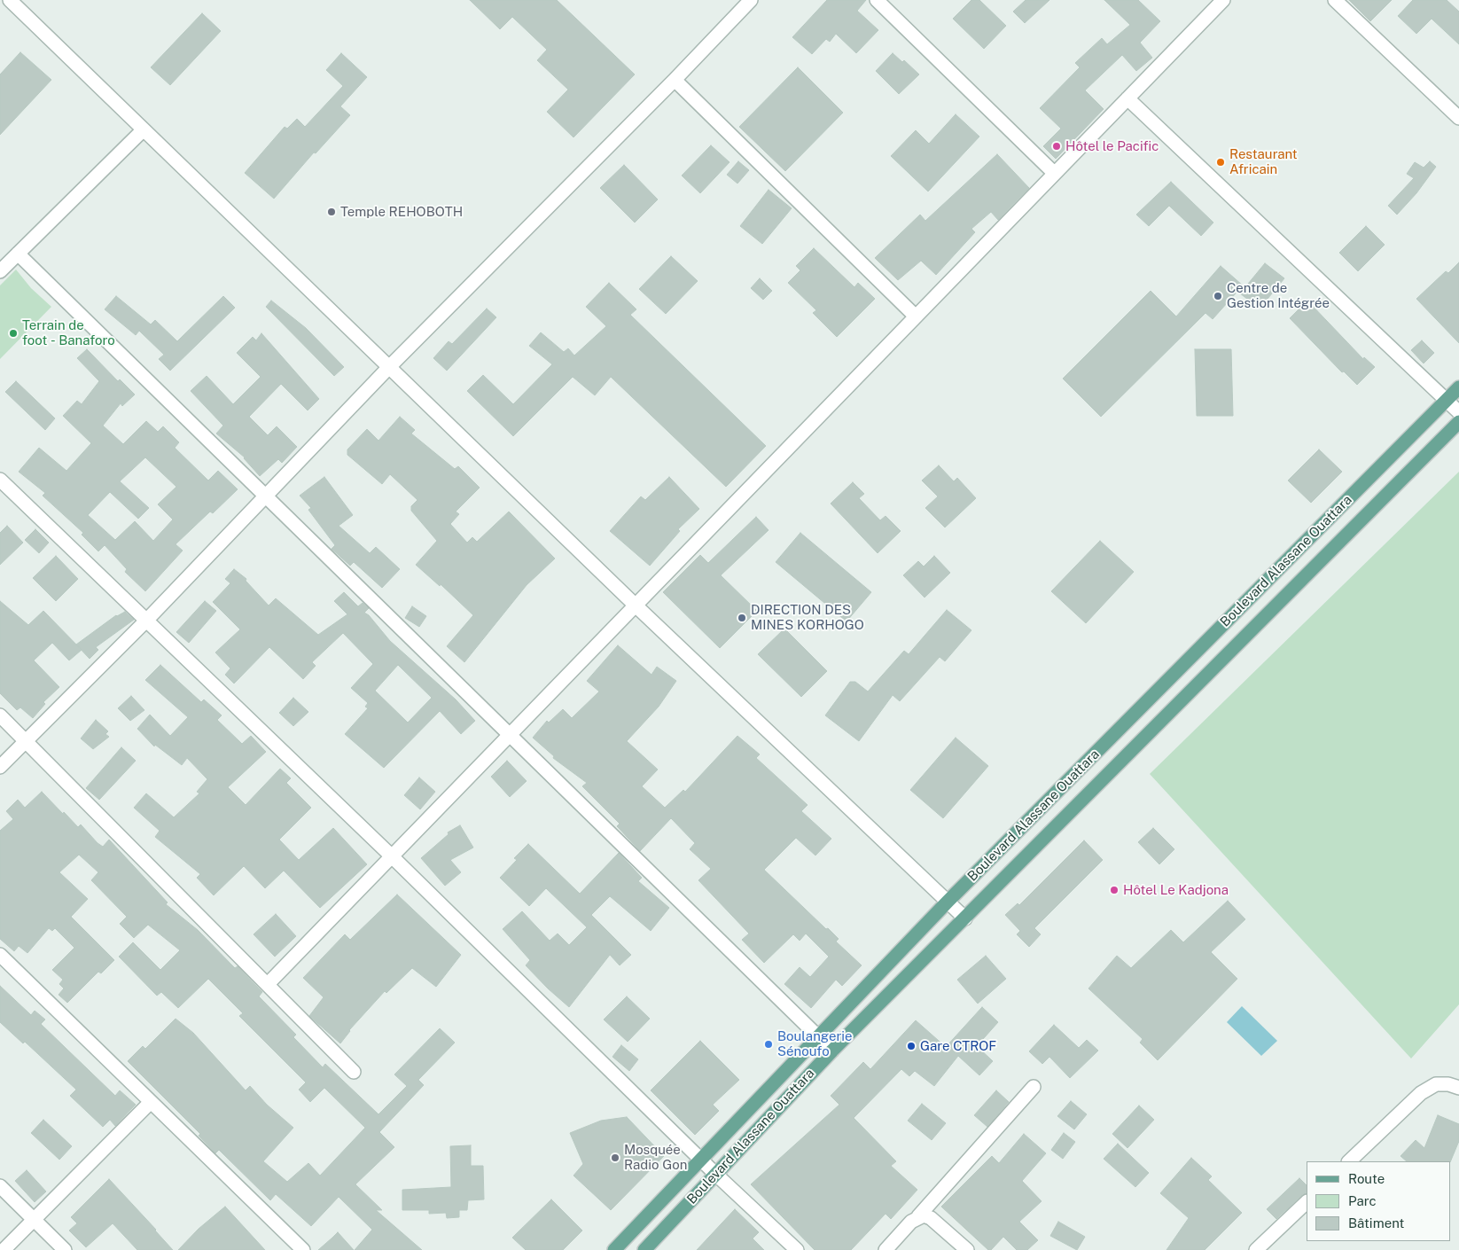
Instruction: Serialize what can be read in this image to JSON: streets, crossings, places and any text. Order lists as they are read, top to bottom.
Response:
{
  "streets": {
    "main road": ["Boulevard Alassane Ouattara"]
  },
  "places": [
    "Hôtel le Pacific",
    "Restaurant Africain",
    "Temple REHOBOTH",
    "Centre de Gestion Intégrée",
    "Terrain de foot - Banaforo",
    "DIRECTION DES MINES KORHOGO",
    "Hôtel Le Kadjona",
    "Boulangerie Sénoufo",
    "Gare CTROF",
    "Mosquée Radio Gon"
  ],
  "legend": ["Route", "Parc", "Bâtiment"]
}
